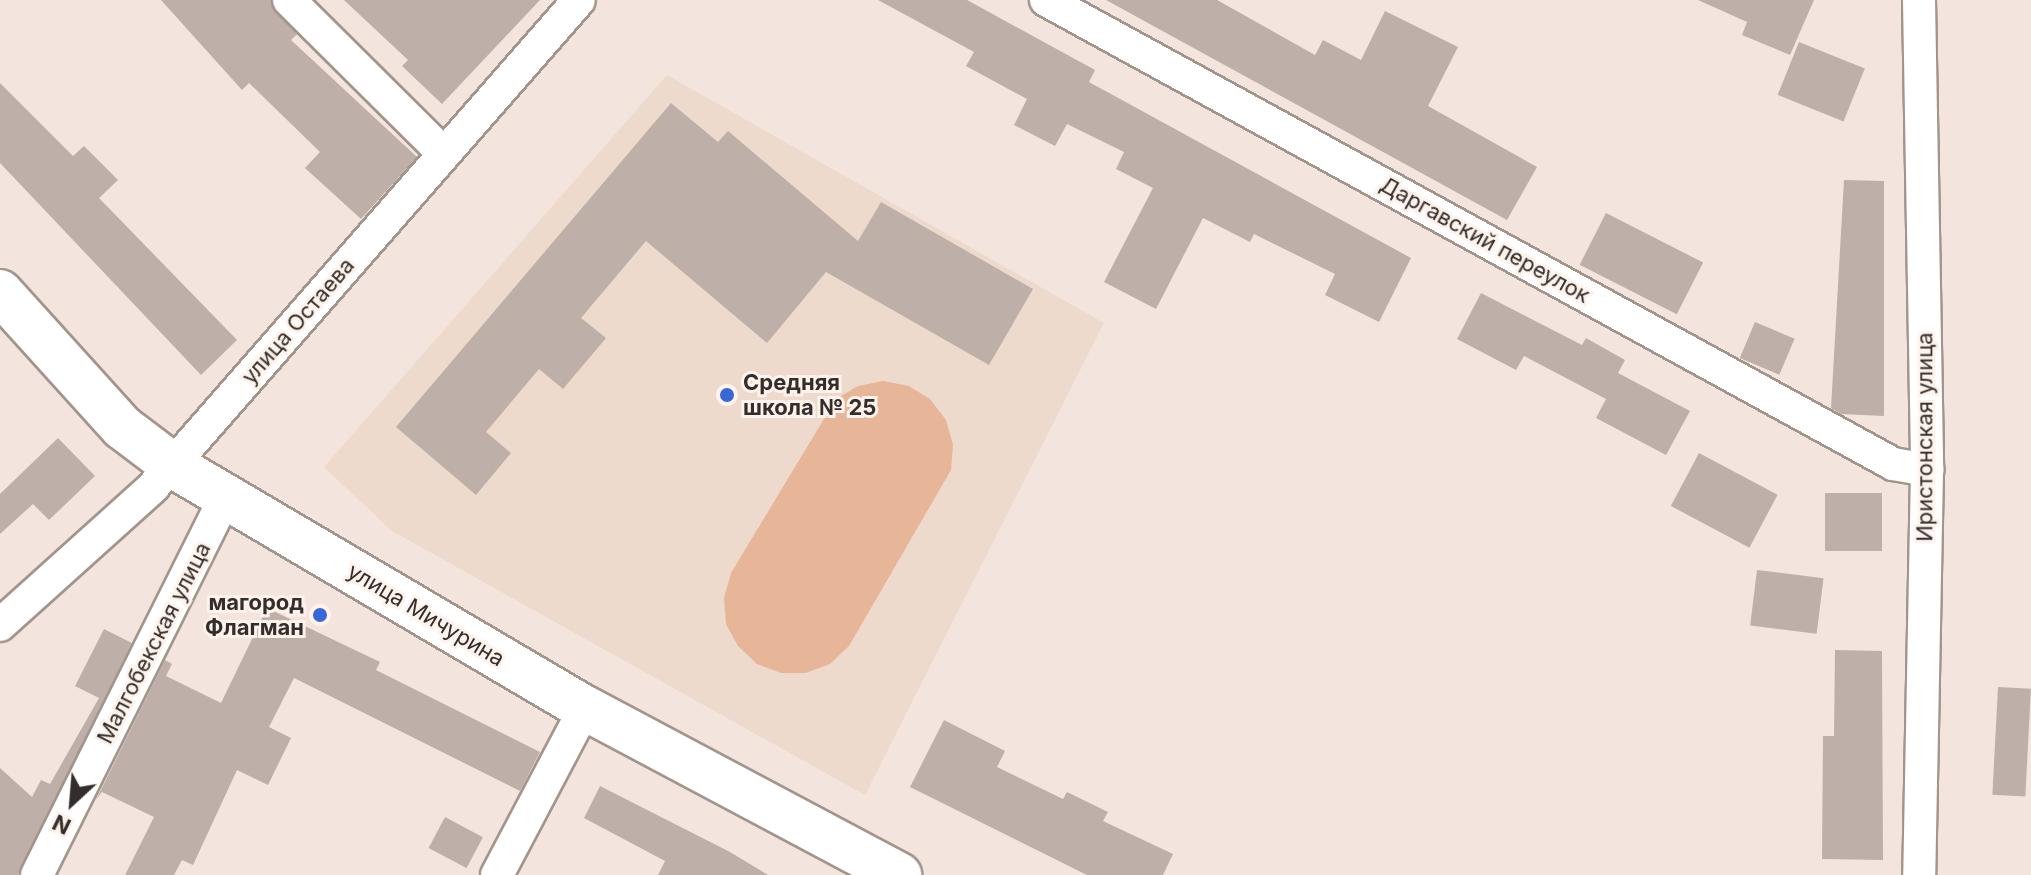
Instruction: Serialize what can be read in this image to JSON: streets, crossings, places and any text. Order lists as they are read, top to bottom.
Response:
{
  "streets": {
    "street": [
      "Даргавский переулок",
      "улица Остаева",
      "Иристонская улица",
      "улица Мичурина",
      "Малгобекская улица"
    ]
  },
  "crossings": [
    ["Даргавский переулок", "Иристонская улица"],
    ["улица Остаева", "улица Мичурина"],
    ["улица Мичурина", "Малгобекская улица"]
  ],
  "places": ["Средняя школа № 25", "магород Флагман"],
  "north": "bottom left"
}
